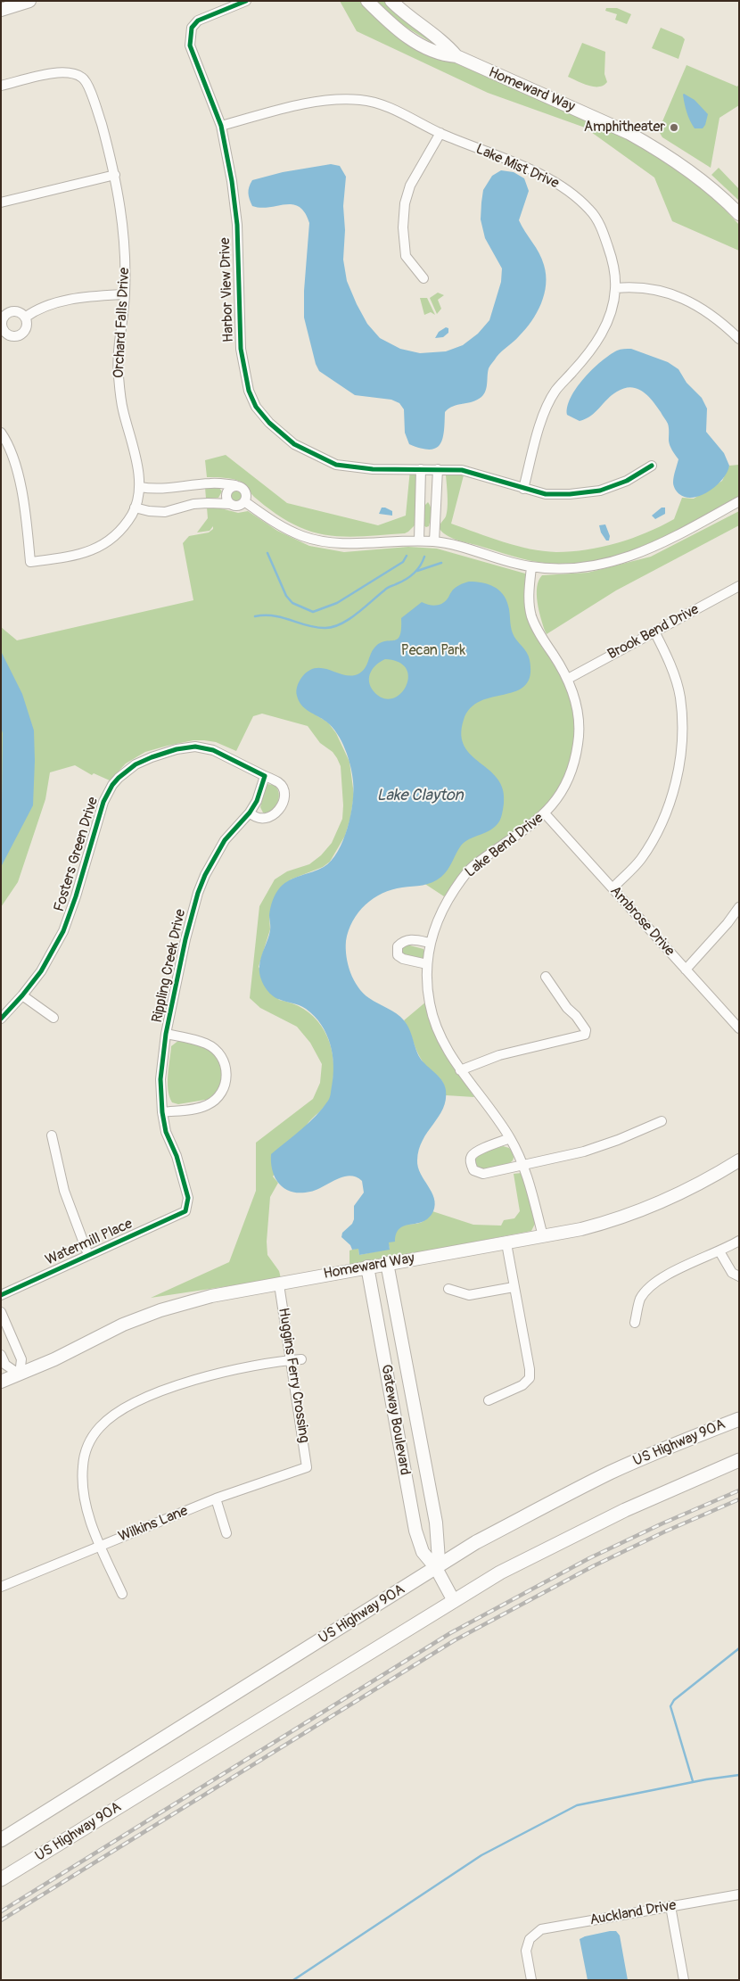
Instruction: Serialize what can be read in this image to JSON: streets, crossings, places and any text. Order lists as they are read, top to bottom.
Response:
{
  "streets": {
    "main road": ["US Highway 90A"],
    "street": [
      "Homeward Way",
      "Lake Mist Drive",
      "Harbor View Drive",
      "Orchard Falls Drive",
      "Brook Bend Drive",
      "Lake Bend Drive",
      "Fosters Green Drive",
      "Ambrose Drive",
      "Rippling Creek Drive",
      "Watermill Place",
      "Huggins Ferry Crossing",
      "Gateway Boulevard",
      "Wilkins Lane",
      "Auckland Drive"
    ]
  },
  "crossings": [
    ["Homeward Way", "Lake Bend Drive"],
    ["Homeward Way", "Huggins Ferry Crossing"],
    ["Homeward Way", "Gateway Boulevard"],
    ["Lake Mist Drive", "Harbor View Drive"],
    ["Brook Bend Drive", "Lake Bend Drive"],
    ["Lake Bend Drive", "Ambrose Drive"],
    ["Fosters Green Drive", "Rippling Creek Drive"],
    ["Rippling Creek Drive", "Watermill Place"],
    ["Huggins Ferry Crossing", "Wilkins Lane"],
    ["Gateway Boulevard", "US Highway 90A"]
  ],
  "water": ["Lake Clayton"],
  "parks": ["Pecan Park"],
  "places": ["Amphitheater"]
}
